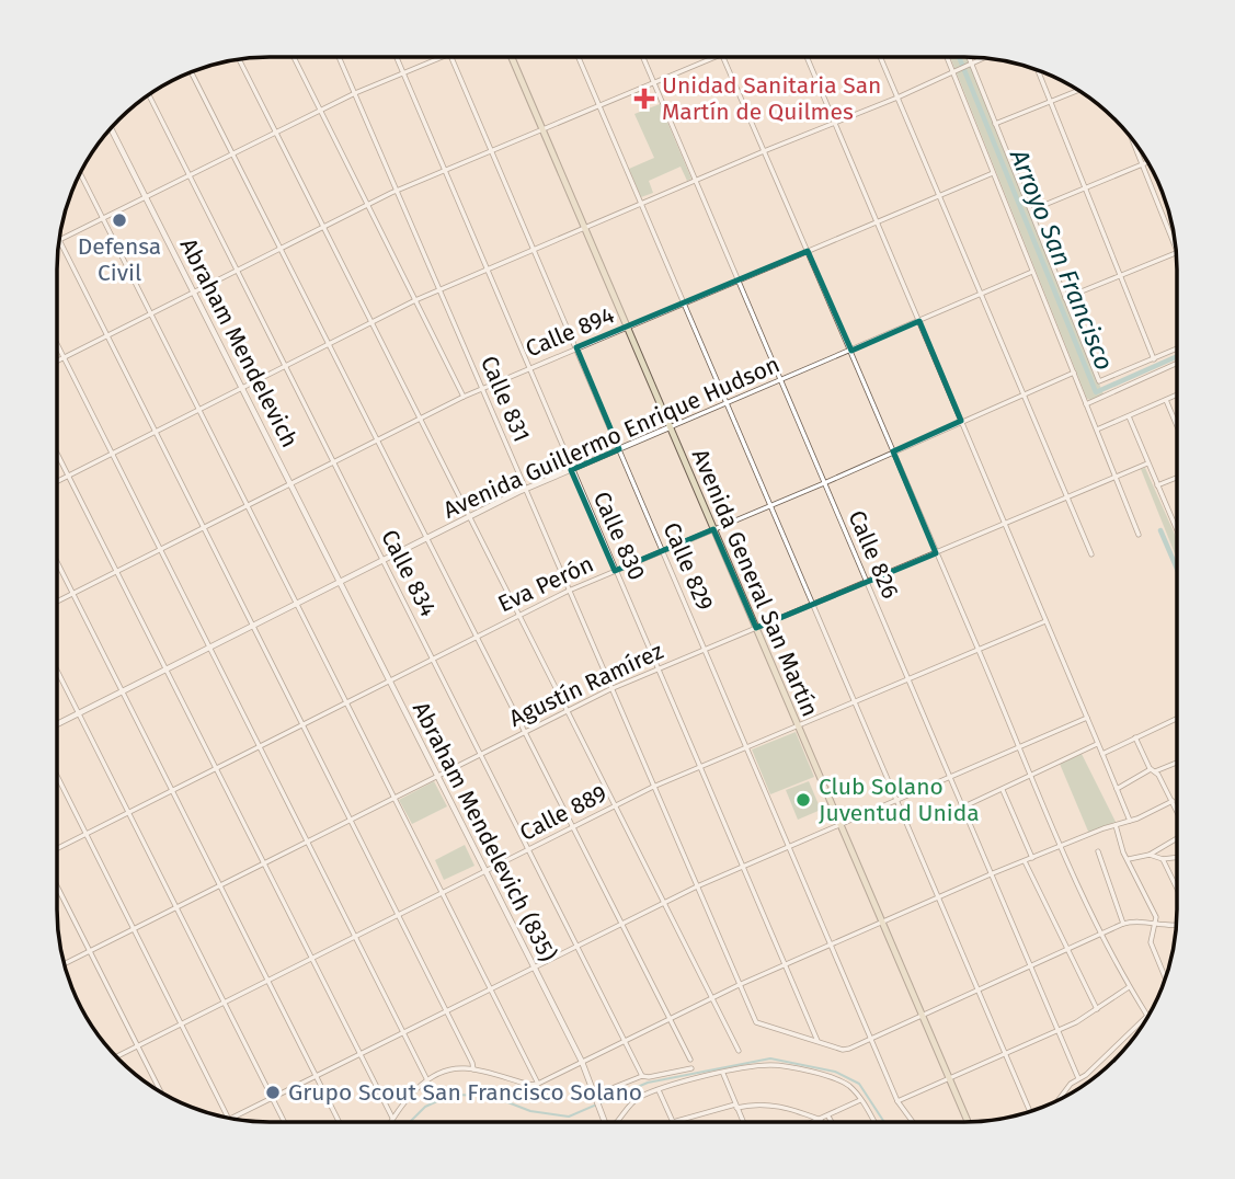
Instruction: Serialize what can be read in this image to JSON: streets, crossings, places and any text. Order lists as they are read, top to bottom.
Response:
{
  "streets": {
    "main road": ["Avenida General San Martín"],
    "street": [
      "Calle 894",
      "Abraham Mendelevich",
      "Calle 831",
      "Avenida Guillermo Enrique Hudson",
      "Calle 830",
      "Calle 826",
      "Calle 829",
      "Calle 834",
      "Eva Perón",
      "Agustín Ramírez",
      "Calle 889",
      "Abraham Mendelevich (835)"
    ]
  },
  "crossings": [
    ["Calle 894", "Abraham Mendelevich"],
    ["Calle 894", "Calle 831"],
    ["Calle 894", "Calle 830"],
    ["Calle 894", "Calle 826"],
    ["Calle 894", "Calle 829"],
    ["Calle 894", "Calle 834"],
    ["Calle 894", "Avenida General San Martín"],
    ["Abraham Mendelevich", "Avenida Guillermo Enrique Hudson"],
    ["Abraham Mendelevich", "Abraham Mendelevich (835)"],
    ["Calle 831", "Avenida Guillermo Enrique Hudson"],
    ["Calle 831", "Calle 830"],
    ["Calle 831", "Eva Perón"],
    ["Calle 831", "Agustín Ramírez"],
    ["Calle 831", "Calle 889"],
    ["Avenida Guillermo Enrique Hudson", "Calle 830"],
    ["Avenida Guillermo Enrique Hudson", "Calle 826"],
    ["Avenida Guillermo Enrique Hudson", "Calle 829"],
    ["Avenida Guillermo Enrique Hudson", "Calle 834"],
    ["Avenida Guillermo Enrique Hudson", "Avenida General San Martín"],
    ["Avenida Guillermo Enrique Hudson", "Abraham Mendelevich (835)"],
    ["Calle 830", "Eva Perón"],
    ["Calle 830", "Agustín Ramírez"],
    ["Calle 830", "Calle 889"],
    ["Calle 826", "Eva Perón"],
    ["Calle 826", "Agustín Ramírez"],
    ["Calle 826", "Calle 889"],
    ["Calle 829", "Eva Perón"],
    ["Calle 829", "Agustín Ramírez"],
    ["Calle 829", "Calle 889"],
    ["Calle 834", "Eva Perón"],
    ["Calle 834", "Agustín Ramírez"],
    ["Calle 834", "Calle 889"],
    ["Avenida General San Martín", "Eva Perón"],
    ["Avenida General San Martín", "Agustín Ramírez"],
    ["Avenida General San Martín", "Calle 889"],
    ["Eva Perón", "Abraham Mendelevich (835)"],
    ["Agustín Ramírez", "Abraham Mendelevich (835)"],
    ["Calle 889", "Abraham Mendelevich (835)"]
  ],
  "water": ["Arroyo San Francisco"],
  "places": {
    "health": ["Unidad Sanitaria San Martín de Quilmes"],
    "other": ["Defensa Civil", "Club Solano Juventud Unida", "Grupo Scout San Francisco Solano"]
  }
}
